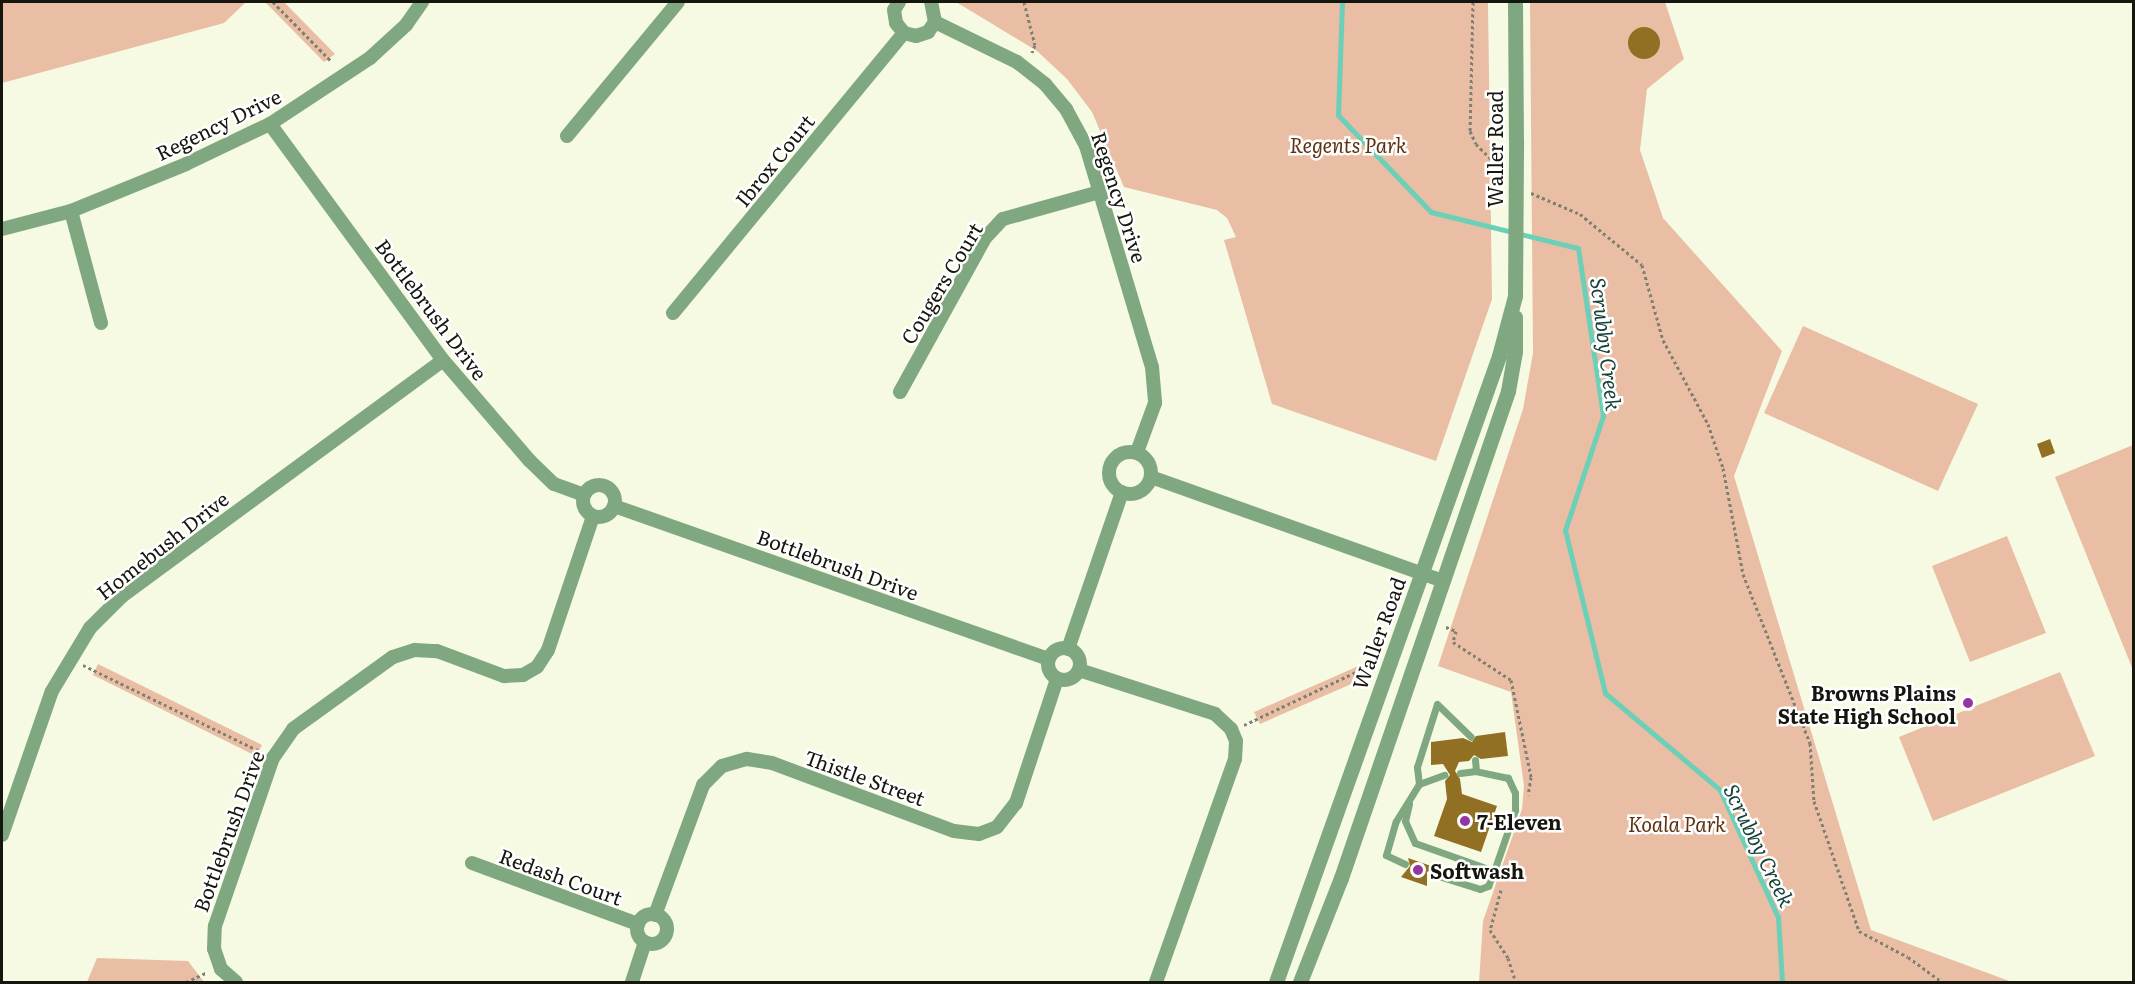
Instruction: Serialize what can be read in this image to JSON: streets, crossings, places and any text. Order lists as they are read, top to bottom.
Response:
{
  "streets": {
    "street": [
      "Regency Drive",
      "Waller Road",
      "Ibrox Court",
      "Cougers Court",
      "Bottlebrush Drive",
      "Homebush Drive",
      "Thistle Street",
      "Redash Court"
    ]
  },
  "crossings": [
    ["Regency Drive", "Cougers Court"],
    ["Regency Drive", "Bottlebrush Drive"],
    ["Bottlebrush Drive", "Homebush Drive"],
    ["Bottlebrush Drive", "Thistle Street"],
    ["Thistle Street", "Redash Court"]
  ],
  "water": ["Scrubby Creek"],
  "parks": ["Regents Park", "Koala Park"],
  "places": ["Browns Plains State High School", "7-Eleven", "Softwash"]
}
